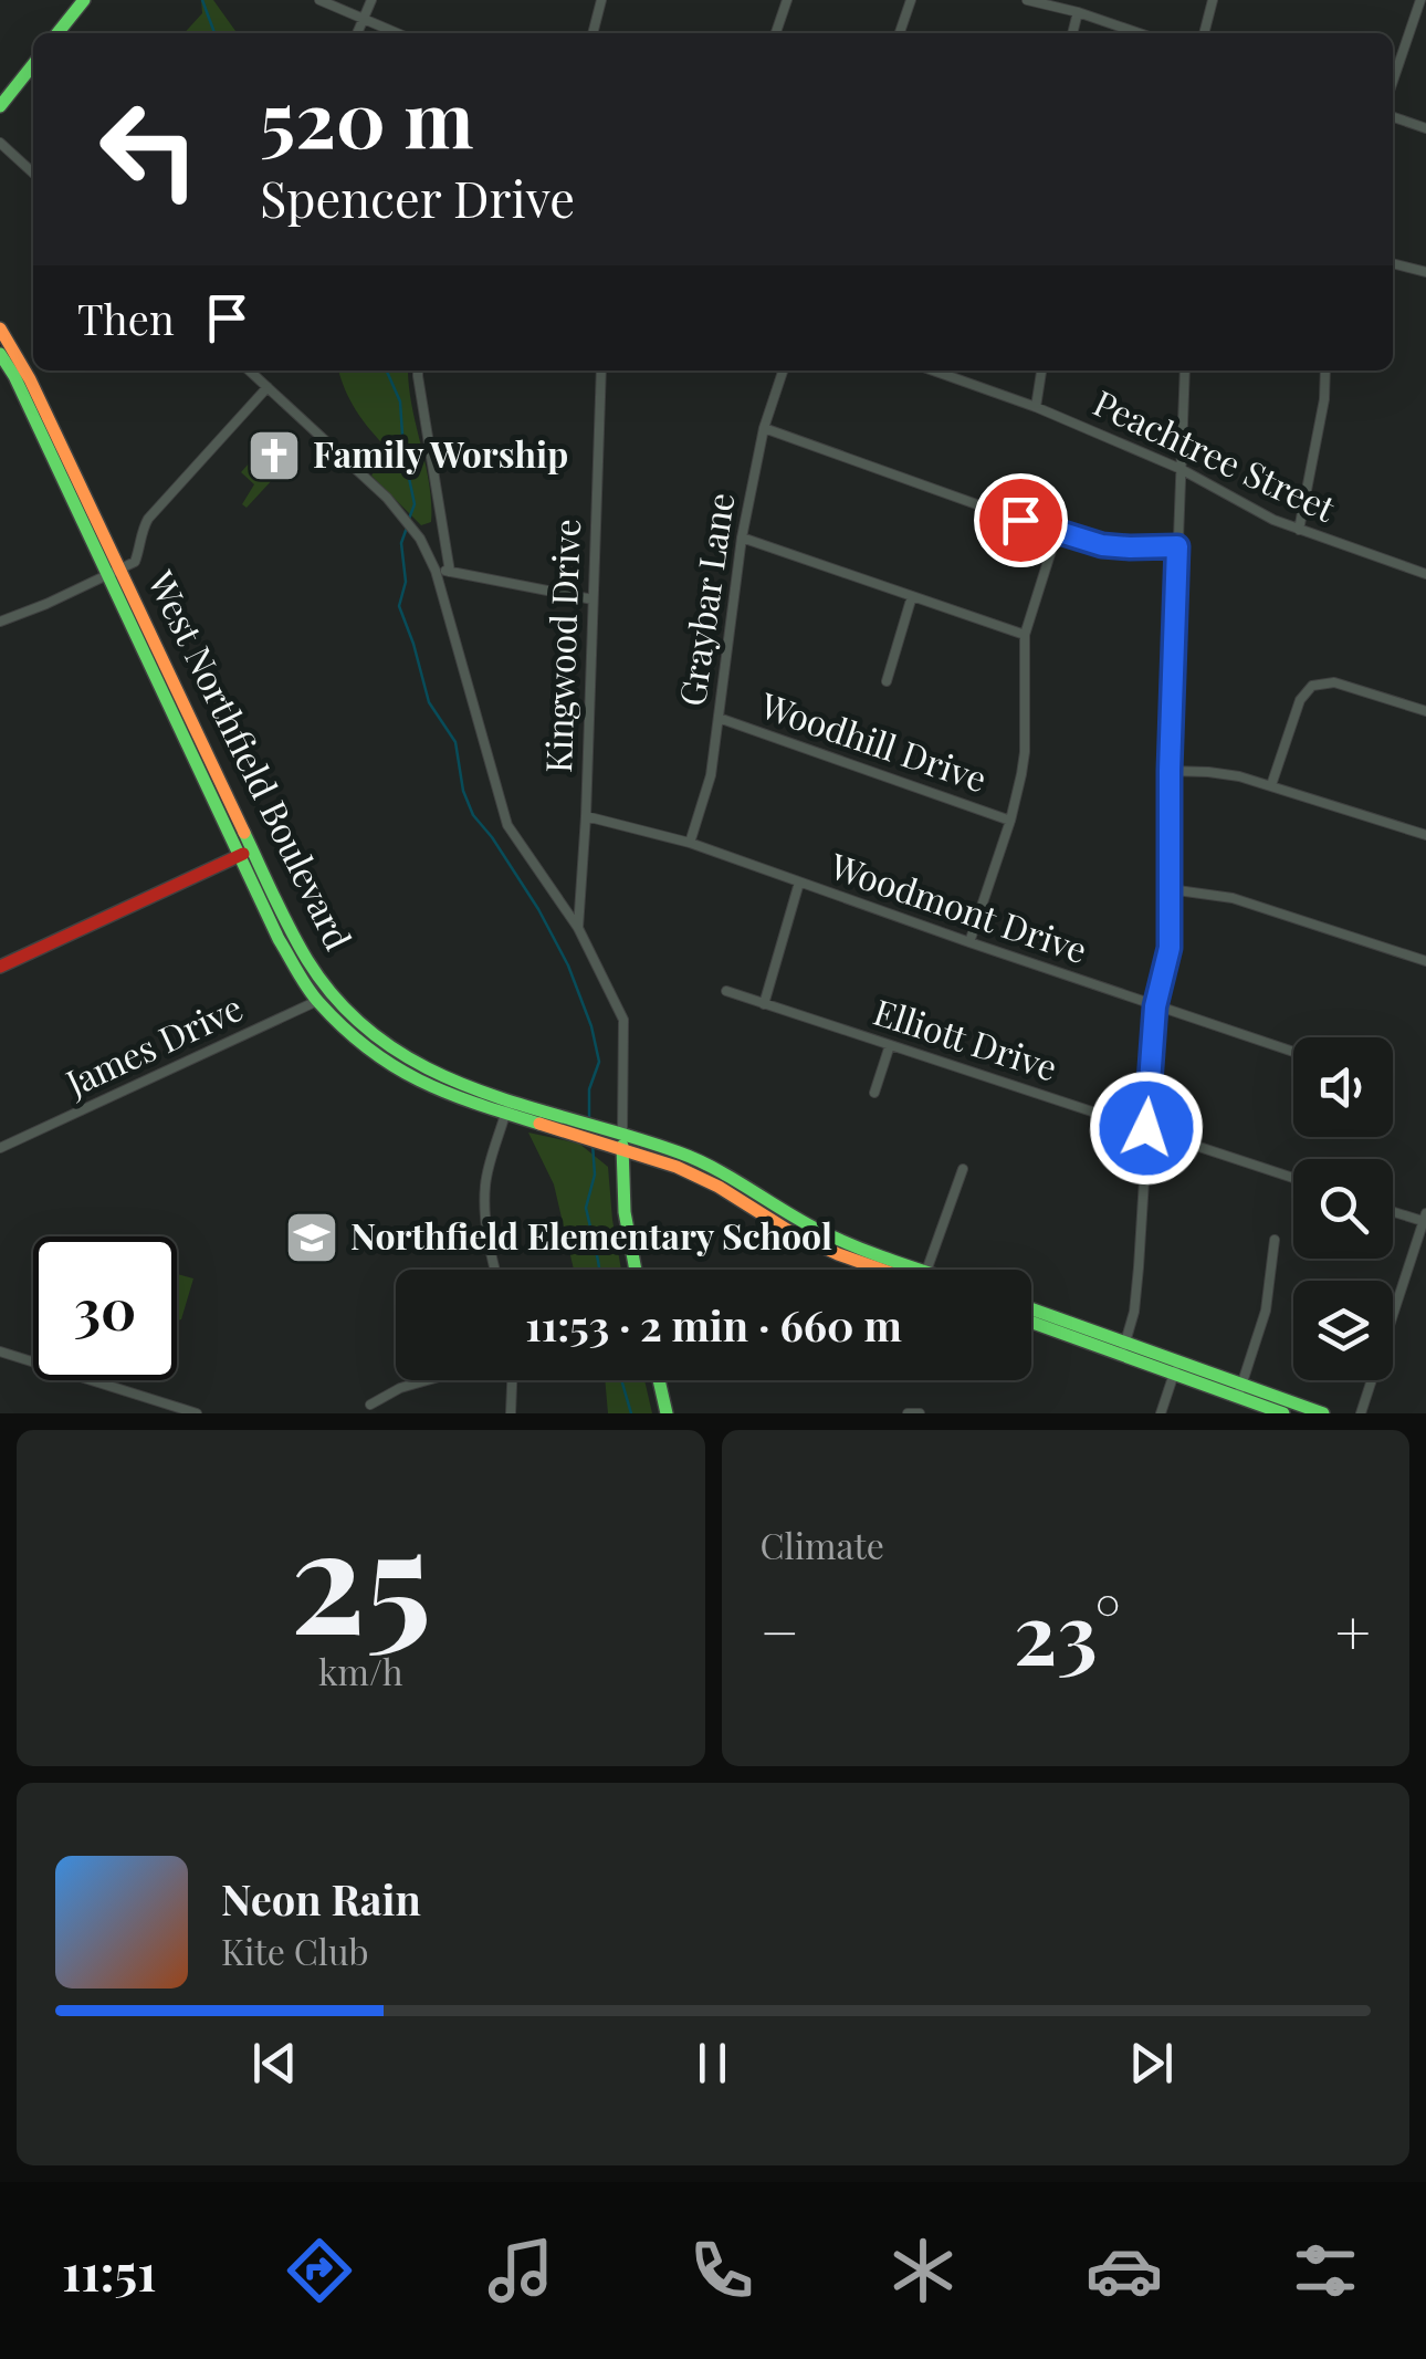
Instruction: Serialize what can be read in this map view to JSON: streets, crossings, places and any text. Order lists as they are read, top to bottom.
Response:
{
  "streets": {
    "main road": ["West Northfield Boulevard"],
    "street": [
      "Peachtree Street",
      "Graybar Lane",
      "Kingwood Drive",
      "Woodhill Drive",
      "Woodmont Drive",
      "Elliott Drive",
      "James Drive"
    ]
  },
  "crossings": [
    ["Graybar Lane", "Woodhill Drive"],
    ["Graybar Lane", "Woodmont Drive"],
    ["Kingwood Drive", "Woodmont Drive"],
    ["West Northfield Boulevard", "James Drive"]
  ],
  "places": {
    "church": ["Family Worship"],
    "school or university": ["Northfield Elementary School"]
  },
  "page": {
    "turn": ["520 m", "Spencer Drive"],
    "then": "Then",
    "limit": "30",
    "trip": "11:53 · 2 min · 660 m",
    "tile": [
      ["25", "km/h"],
      "Climate"
    ],
    "heat": ["−", "23°", "+"],
    "song": ["Neon Rain", "Kite Club"],
    "tabs": "11:51"
  }
}
